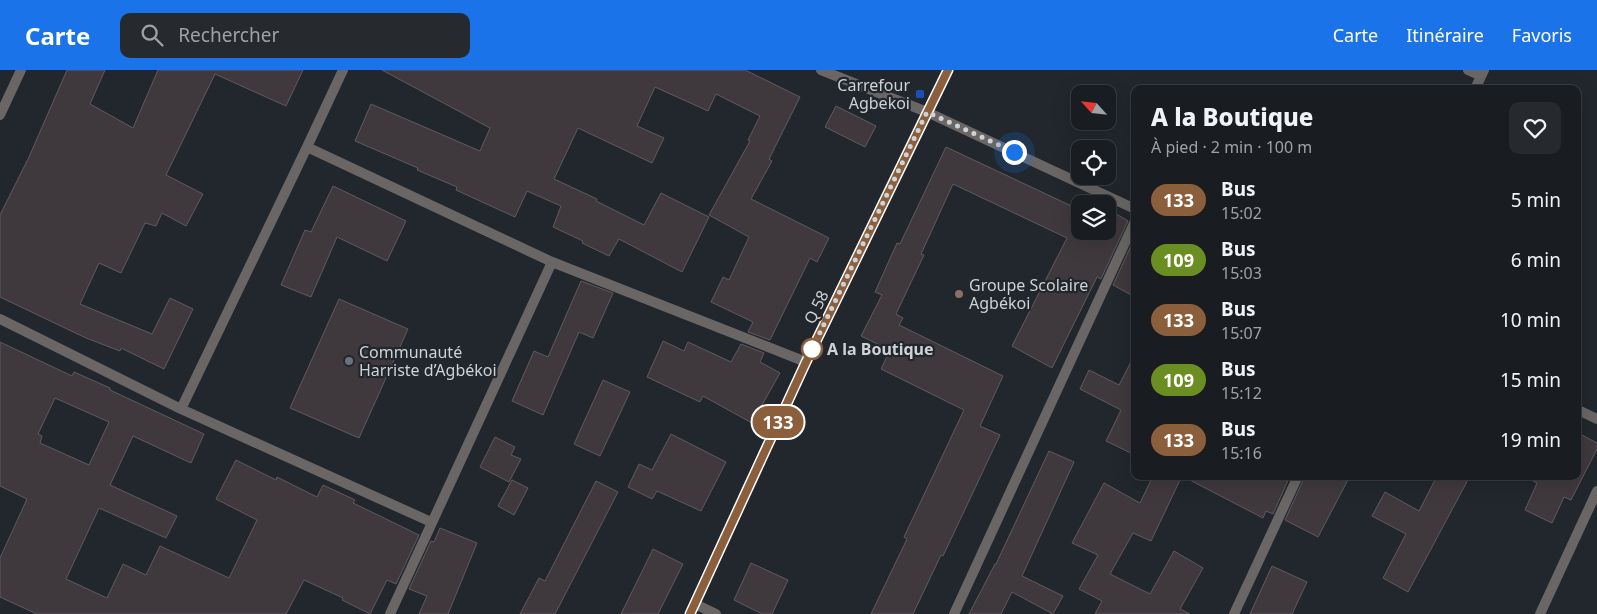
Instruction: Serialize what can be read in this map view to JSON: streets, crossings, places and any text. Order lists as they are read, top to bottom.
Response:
{
  "streets": {
    "street": ["Q 58"]
  },
  "places": {
    "transit": ["Carrefour Agbekoi"],
    "other": ["Groupe Scolaire Agbékoi", "A la Boutique", "Communauté Harriste d’Agbékoi"]
  },
  "lines": ["bus line 133"],
  "north": "top left",
  "page": {
    "header": "Carte",
    "search": "Rechercher",
    "nav": ["Carte", "Itinéraire", "Favoris"],
    "on_map": "133",
    "heading": ["A la Boutique", "À pied · 2 min · 100 m"],
    "list": [
      {
        "mark": "133",
        "name": "Bus",
        "note": "15:02",
        "value": "5 min"
      },
      {
        "mark": "109",
        "name": "Bus",
        "note": "15:03",
        "value": "6 min"
      },
      {
        "mark": "133",
        "name": "Bus",
        "note": "15:07",
        "value": "10 min"
      },
      {
        "mark": "109",
        "name": "Bus",
        "note": "15:12",
        "value": "15 min"
      },
      {
        "mark": "133",
        "name": "Bus",
        "note": "15:16",
        "value": "19 min"
      }
    ]
  }
}
